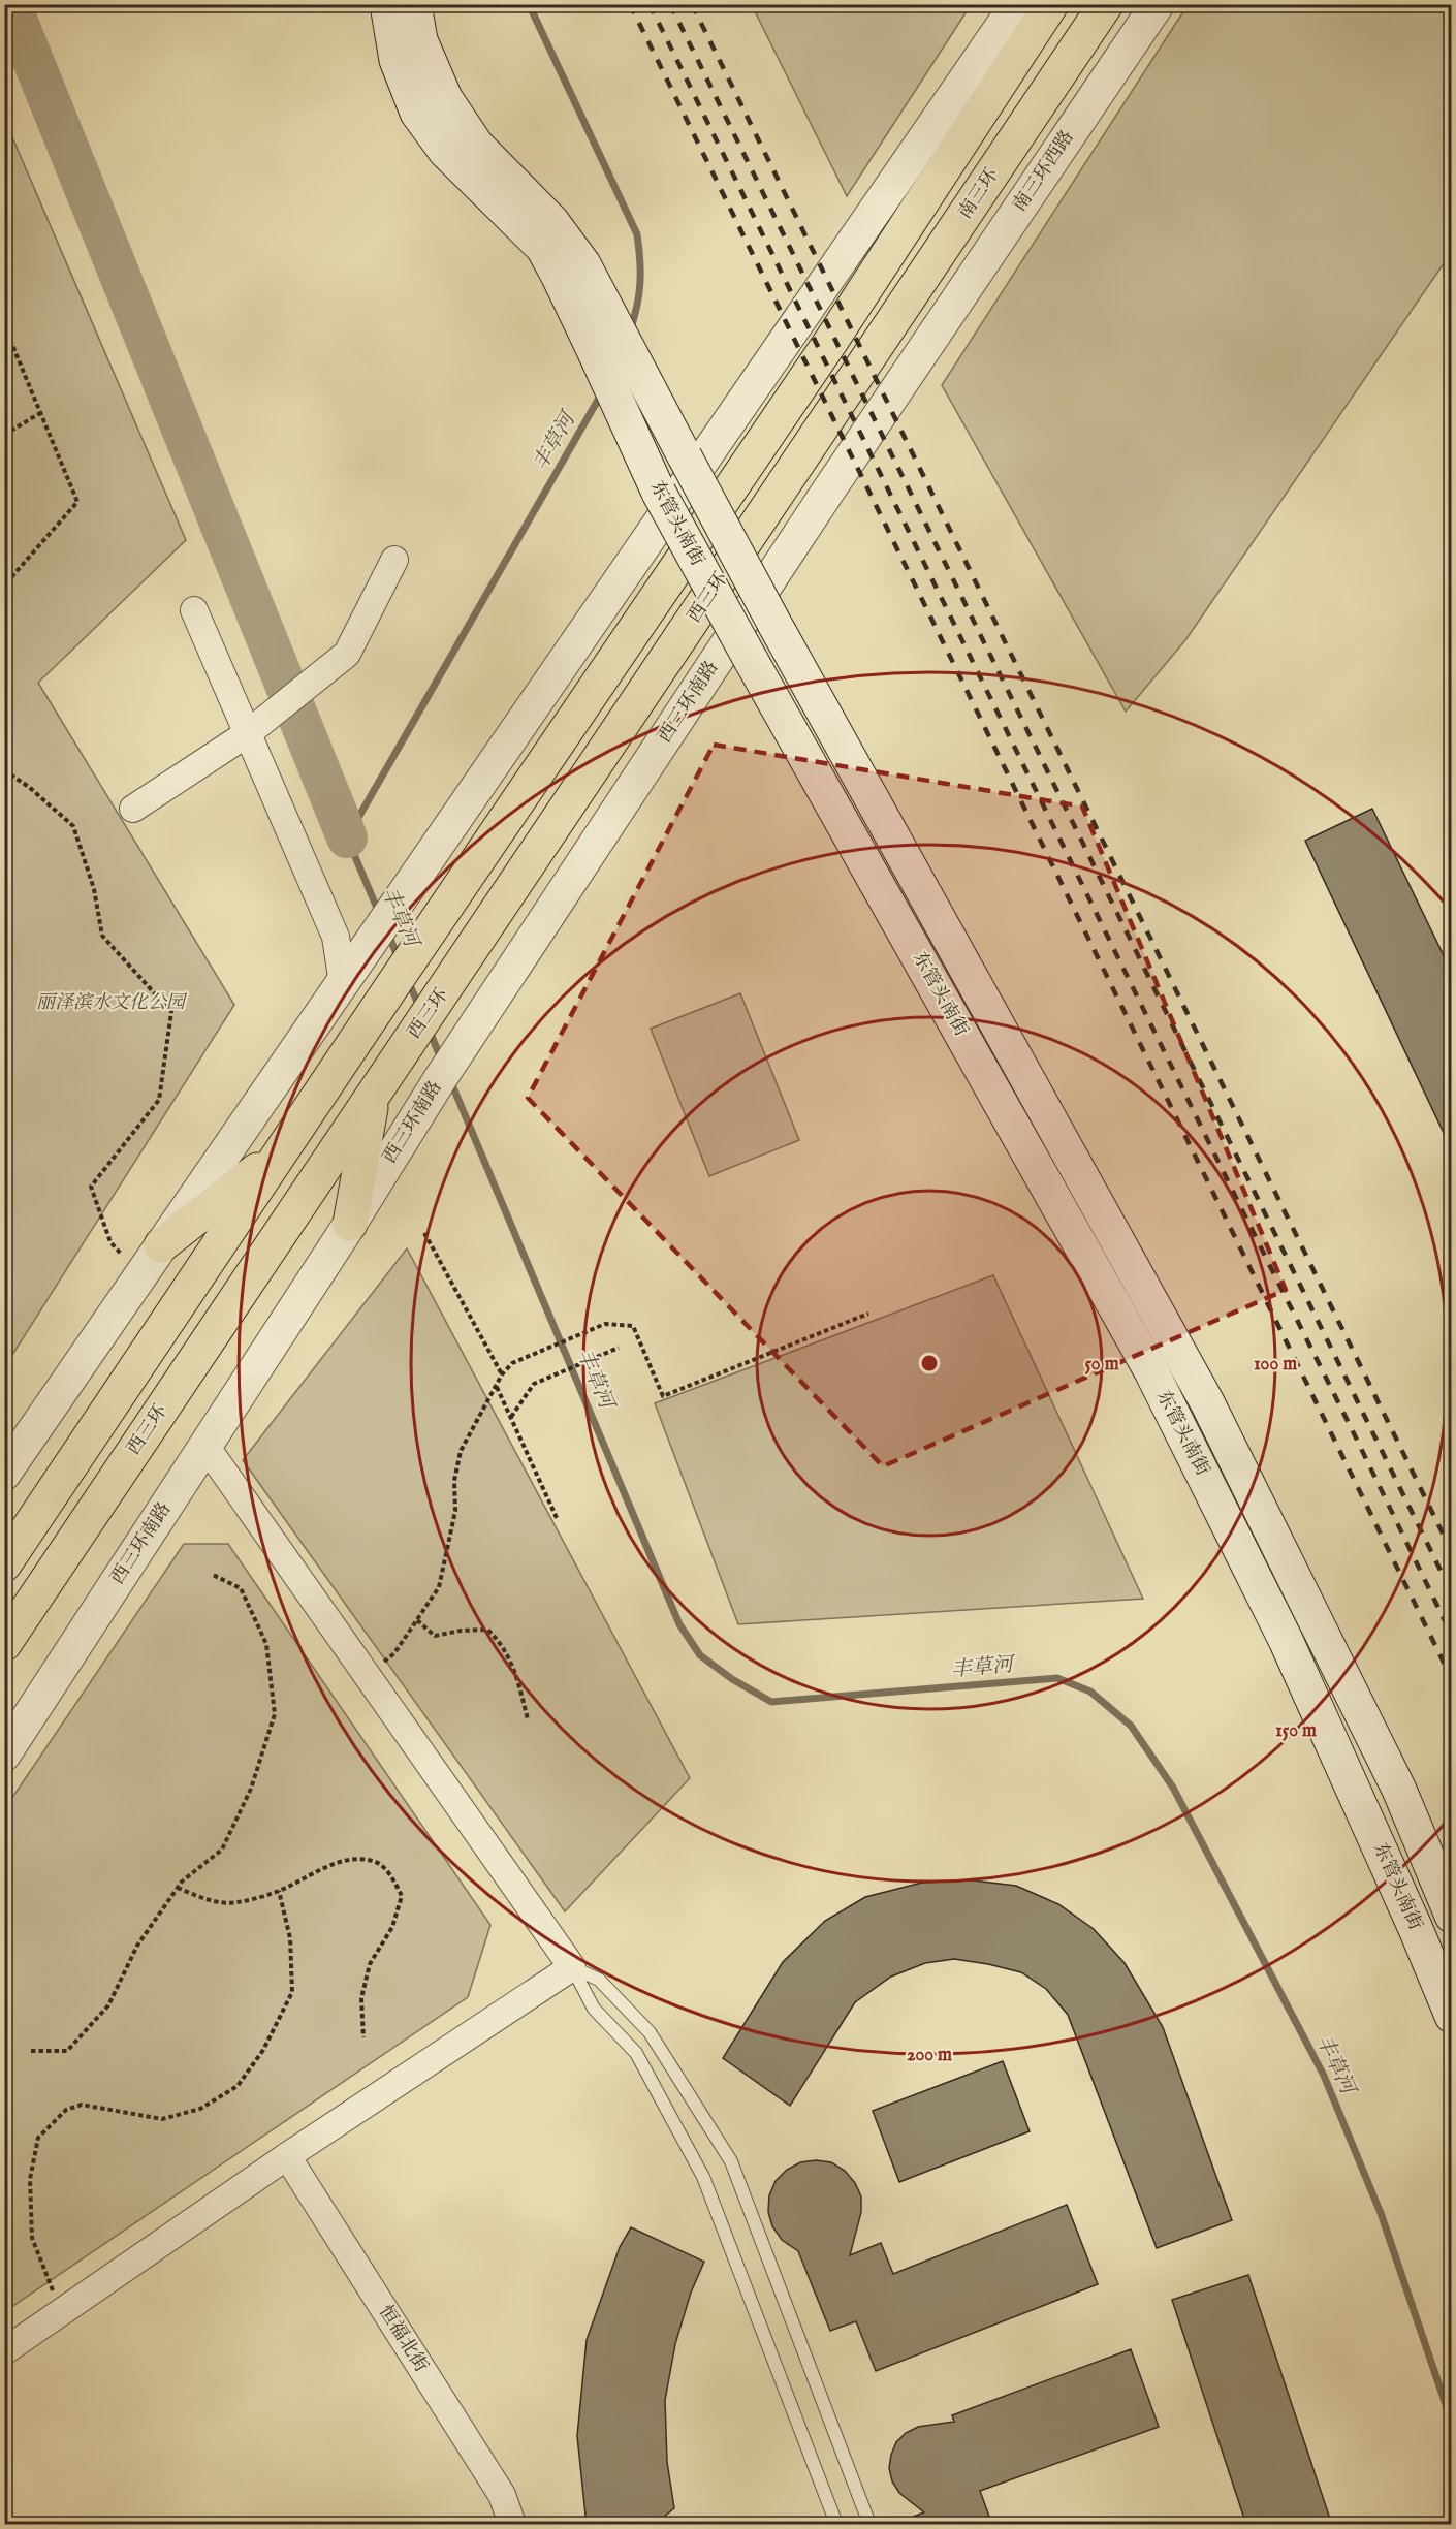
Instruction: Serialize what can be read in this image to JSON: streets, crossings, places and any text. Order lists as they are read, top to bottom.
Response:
{
  "streets": {
    "highway": ["南三环", "西三环"],
    "main road": ["东管头南街"],
    "street": ["南三环西路", "西三环南路", "恒福北街"]
  },
  "crossings": [
    ["南三环西路", "西三环南路"],
    ["南三环", "西三环"]
  ],
  "water": ["丰草河"],
  "parks": ["丽泽滨水文化公园"],
  "rings": [
    "50 m",
    "100 m",
    "150 m",
    "200 m"
  ]
}
